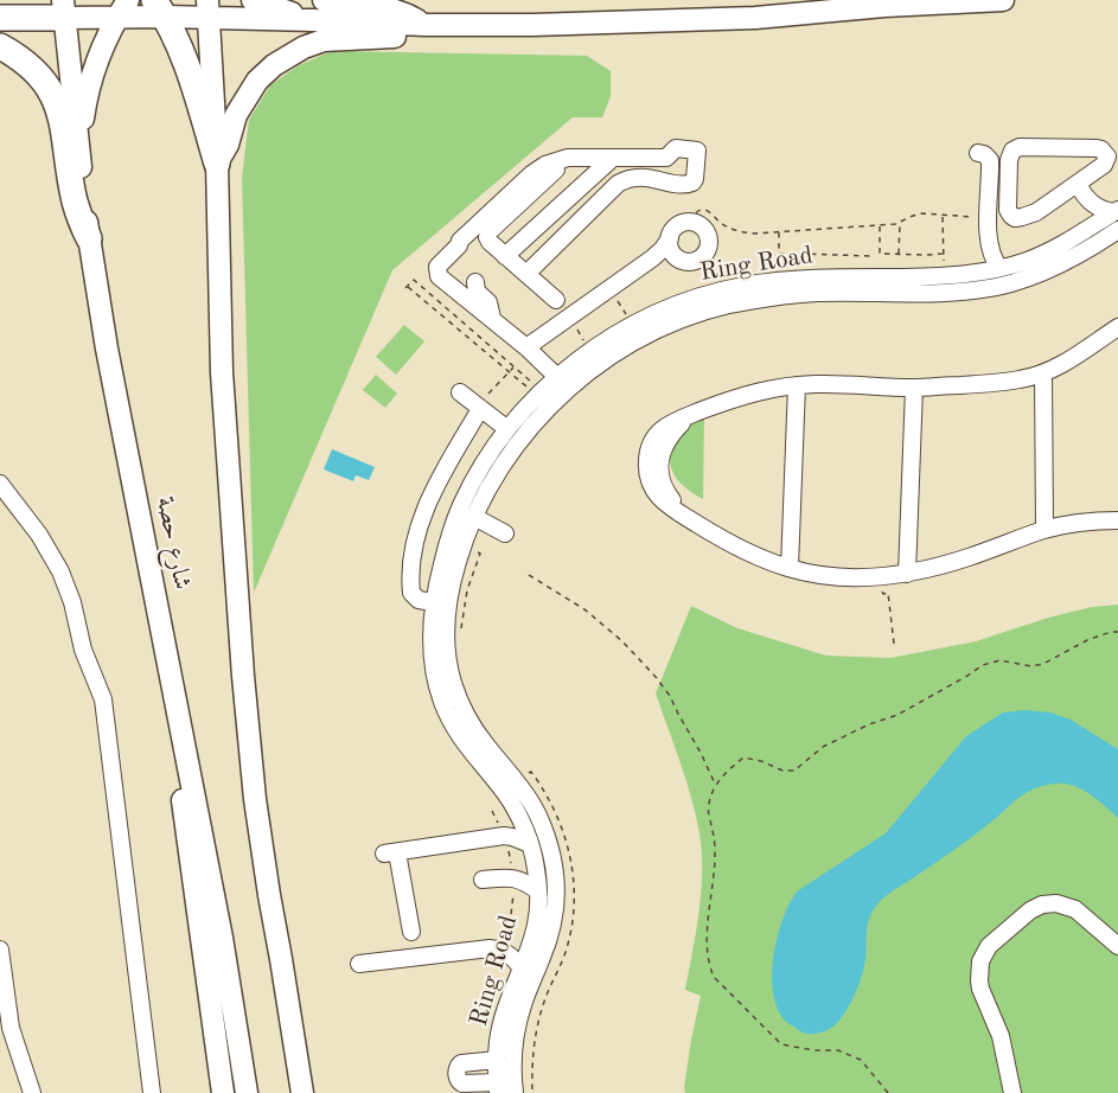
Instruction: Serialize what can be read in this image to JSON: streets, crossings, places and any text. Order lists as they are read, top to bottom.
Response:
{
  "streets": {
    "main road": ["شارع حصة"],
    "street": ["Ring Road"]
  }
}
